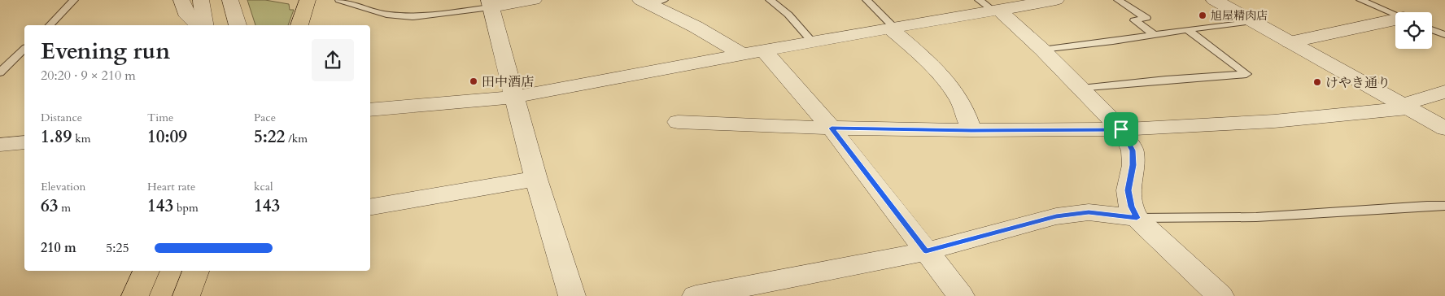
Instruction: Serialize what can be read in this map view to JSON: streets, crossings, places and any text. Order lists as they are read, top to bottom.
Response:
{
  "places": ["旭屋精肉店", "田中酒店", "けやき通り"],
  "page": {
    "heading": ["Evening run", "20:20 · 9 × 210 m"],
    "stats": [
      ["Distance", "1.89 km"],
      ["Time", "10:09"],
      ["Pace", "5:22 /km"],
      ["Elevation", "63 m"],
      ["Heart rate", "143 bpm"],
      ["kcal", "143"]
    ],
    "list": [
      {
        "name": "210 m",
        "note": "5:25"
      }
    ]
  }
}
